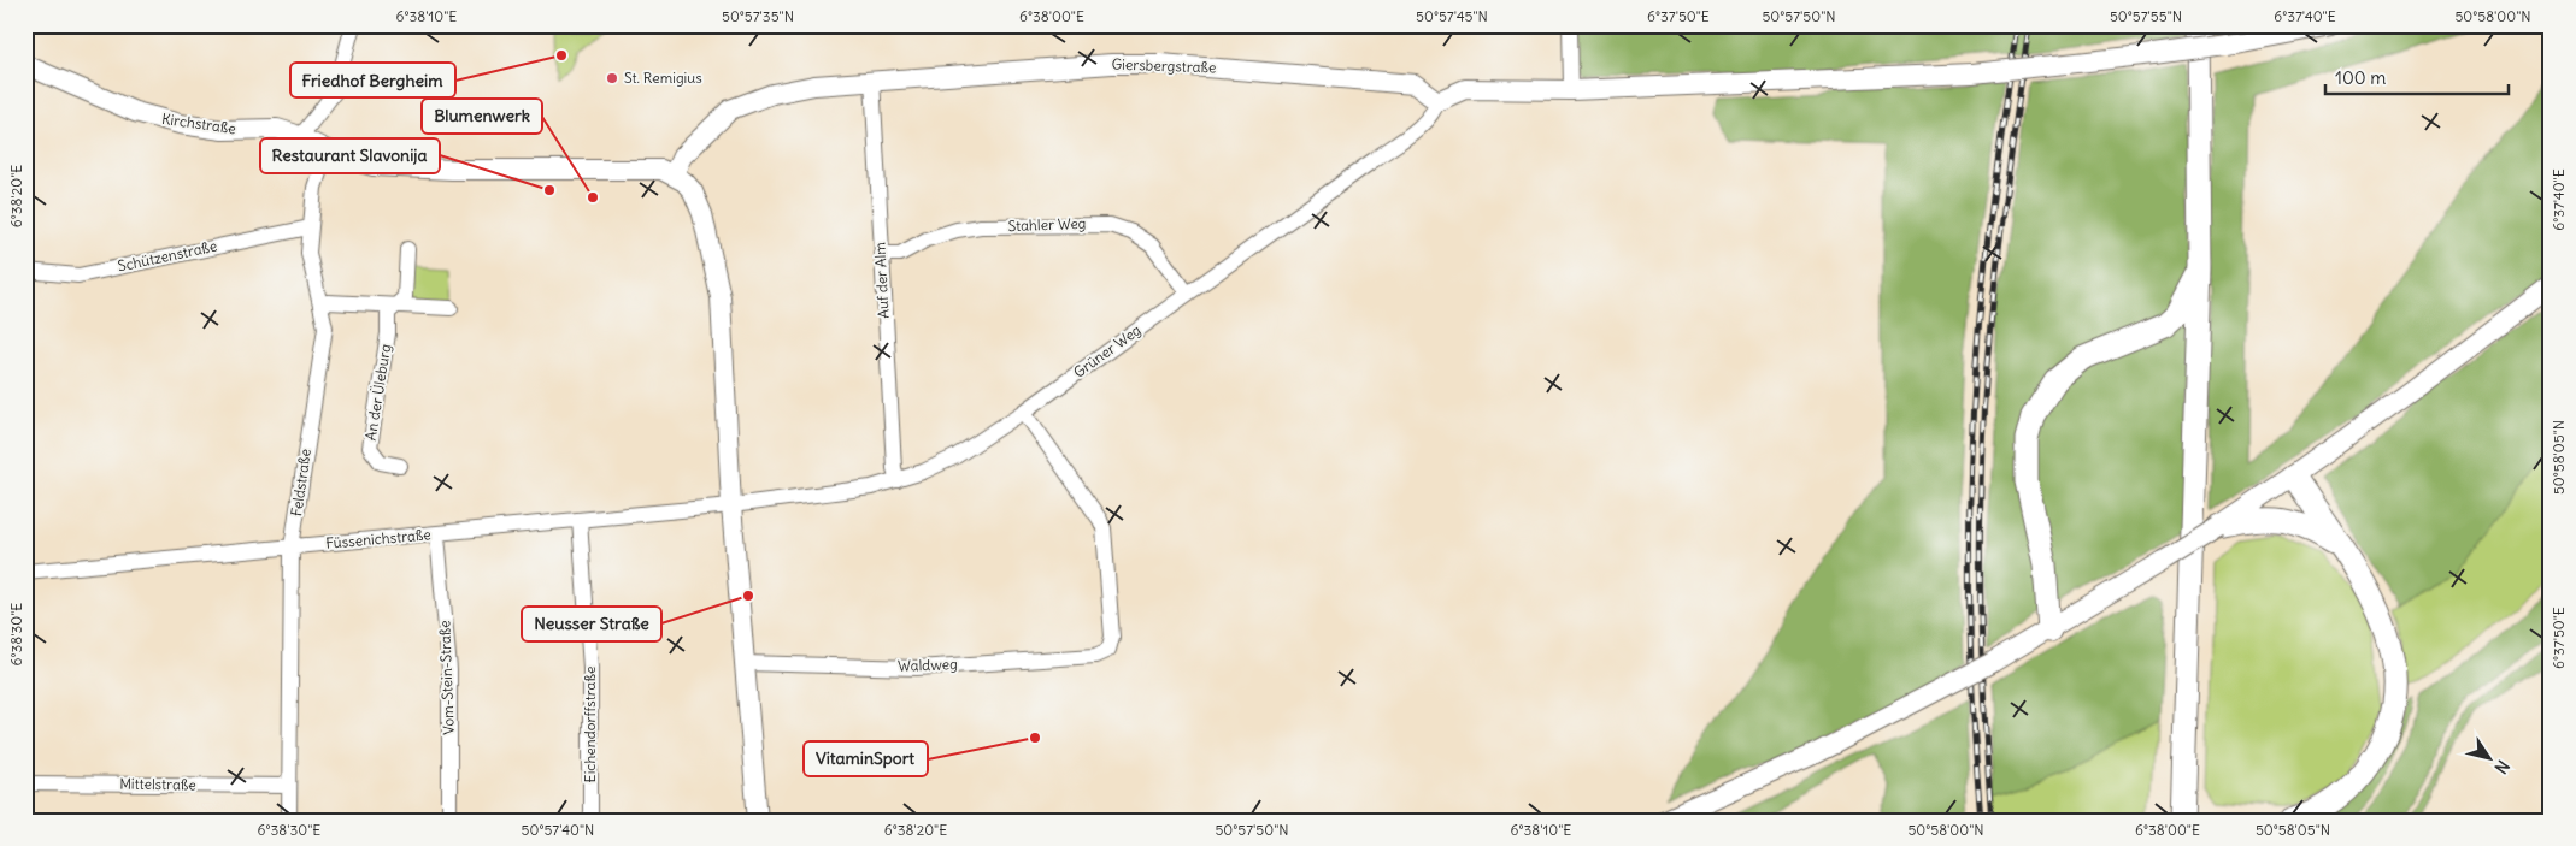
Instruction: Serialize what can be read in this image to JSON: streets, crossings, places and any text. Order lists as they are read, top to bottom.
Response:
{
  "streets": {
    "main road": ["Giersbergstraße", "Kirchstraße"],
    "street": [
      "Stahler Weg",
      "Schützenstraße",
      "Auf der Alm",
      "Grüner Weg",
      "An der Üleburg",
      "Feldstraße",
      "Füssenichstraße",
      "Waldweg",
      "Vom-Stein-Straße",
      "Eichendorffstraße",
      "Mittelstraße"
    ]
  },
  "crossings": [
    ["Giersbergstraße", "Kirchstraße"],
    ["Giersbergstraße", "Auf der Alm"],
    ["Giersbergstraße", "Grüner Weg"],
    ["Kirchstraße", "Feldstraße"],
    ["Stahler Weg", "Auf der Alm"],
    ["Stahler Weg", "Grüner Weg"],
    ["Schützenstraße", "Feldstraße"],
    ["Auf der Alm", "Grüner Weg"],
    ["Grüner Weg", "Füssenichstraße"],
    ["Grüner Weg", "Waldweg"],
    ["Feldstraße", "Füssenichstraße"],
    ["Feldstraße", "Mittelstraße"],
    ["Füssenichstraße", "Vom-Stein-Straße"],
    ["Füssenichstraße", "Eichendorffstraße"]
  ],
  "places": [
    "Friedhof Bergheim",
    "St. Remigius",
    "Restaurant Slavonija",
    "Blumenwerk",
    "Neusser Straße",
    "VitaminSport"
  ],
  "scale_bar": "100 m",
  "north": "bottom right",
  "coordinates": [
    "6°38'10\"E",
    "50°57'35\"N",
    "6°38'00\"E",
    "50°57'45\"N",
    "6°37'50\"E",
    "50°57'50\"N",
    "50°57'55\"N",
    "6°37'40\"E",
    "50°58'00\"N",
    "6°38'20\"E",
    "50°58'05\"N",
    "6°38'30\"E",
    "50°57'40\"N"
  ]
}
